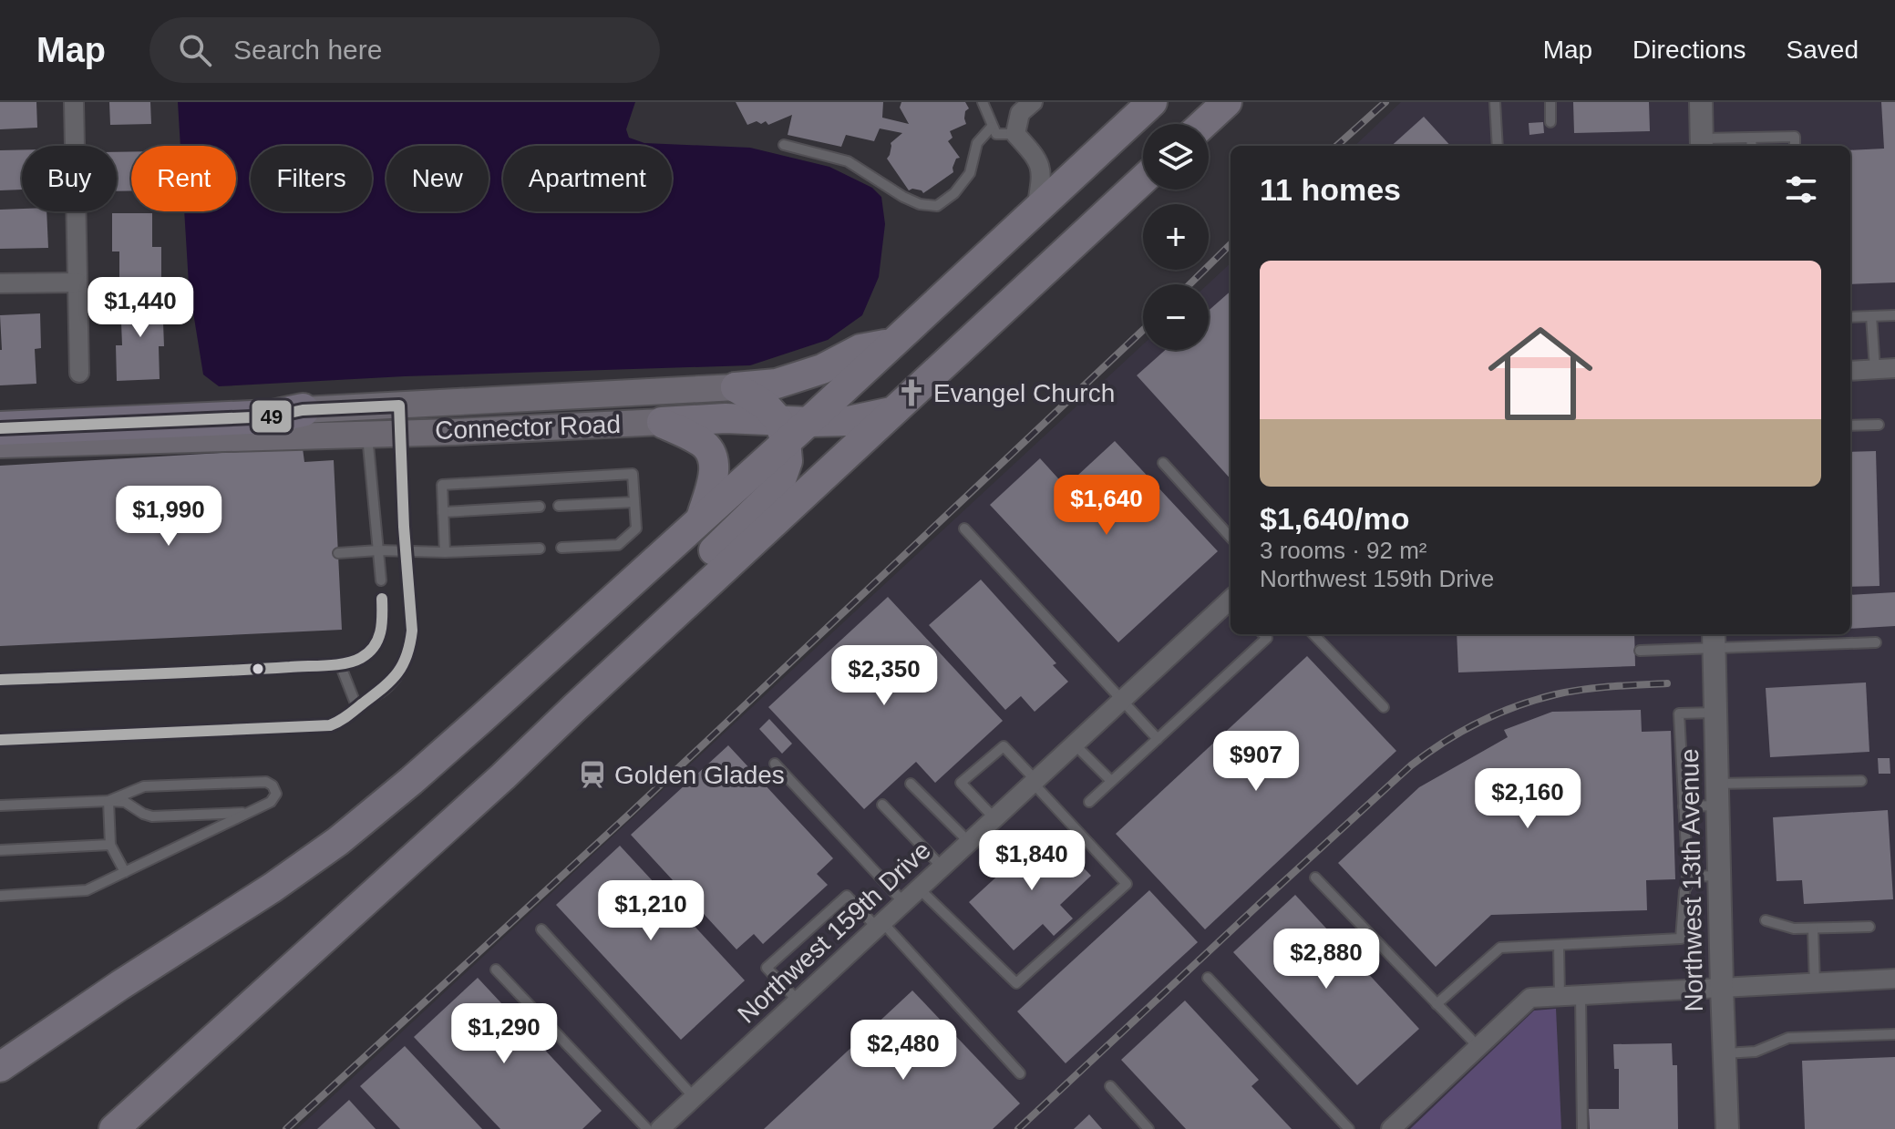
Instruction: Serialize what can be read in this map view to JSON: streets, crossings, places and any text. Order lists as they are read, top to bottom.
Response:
{
  "streets": {
    "main road": ["Connector Road"],
    "street": ["Northwest 13th Avenue", "Northwest 159th Drive"]
  },
  "places": {
    "church": ["Evangel Church"],
    "station": ["Golden Glades"]
  },
  "lines": ["transit line 49"],
  "page": {
    "header": "Map",
    "search": "Search here",
    "nav": ["Map", "Directions", "Saved"],
    "map_buttons": ["+", "−"],
    "chip": [
      "Buy",
      "Rent",
      "Filters",
      "New",
      "Apartment"
    ],
    "heading": "11 homes",
    "list": [
      {
        "name": "$1,640/mo",
        "note": "3 rooms · 92 m² · Northwest 159th Drive"
      }
    ],
    "price": [
      "$1,440",
      "$1,640",
      "$1,990",
      "$2,350",
      "$907",
      "$2,160",
      "$1,840",
      "$1,210",
      "$2,880",
      "$1,290",
      "$2,480"
    ]
  }
}
